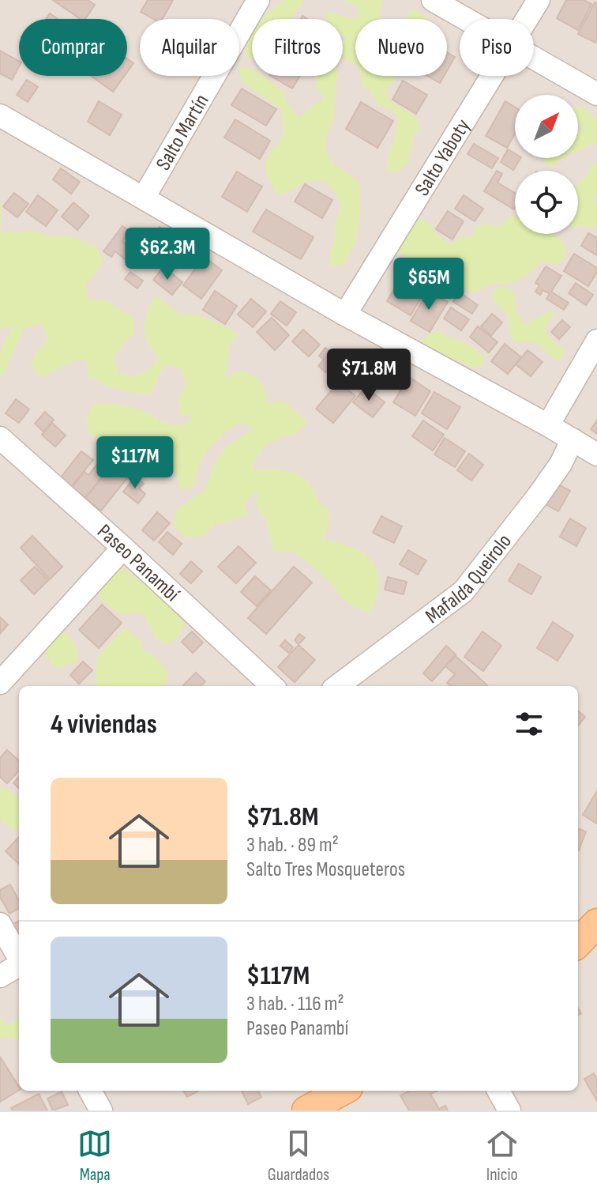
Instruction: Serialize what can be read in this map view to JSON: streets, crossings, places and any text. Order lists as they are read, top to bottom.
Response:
{
  "streets": {
    "street": [
      "Salto Martín",
      "Salto Yaboty",
      "Paseo Panambí",
      "Mafalda Queirolo"
    ]
  },
  "north": "top right",
  "page": {
    "chip": [
      "Comprar",
      "Alquilar",
      "Filtros",
      "Nuevo",
      "Piso"
    ],
    "price": [
      "$62.3M",
      "$65M",
      "$71.8M",
      "$117M"
    ],
    "heading": "4 viviendas",
    "list": [
      {
        "name": "$71.8M",
        "note": "3 hab. · 89 m² · Salto Tres Mosqueteros"
      },
      {
        "name": "$117M",
        "note": "3 hab. · 116 m² · Paseo Panambí"
      }
    ],
    "tabs": ["Mapa", "Guardados", "Inicio"]
  }
}
